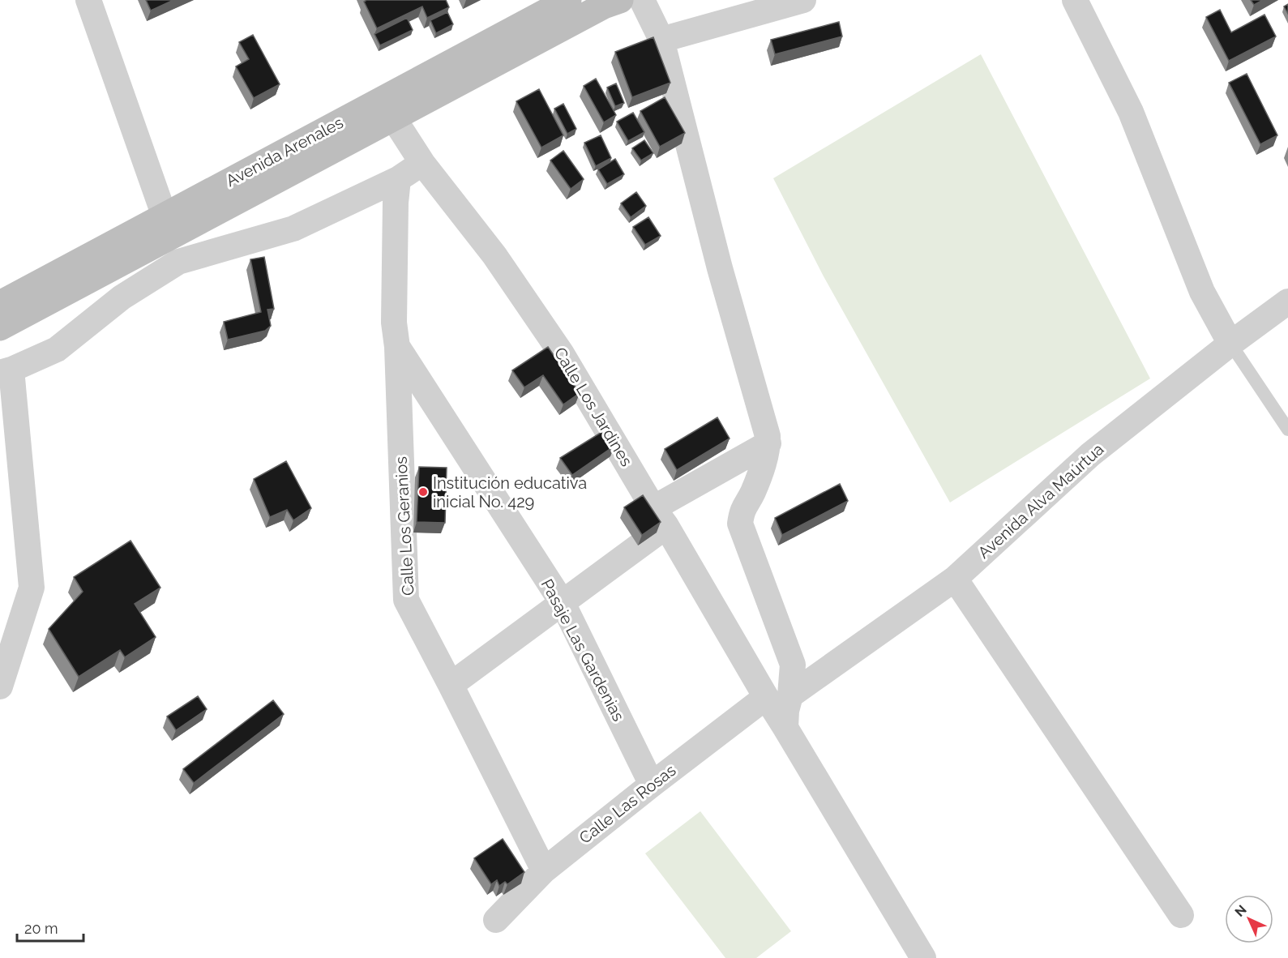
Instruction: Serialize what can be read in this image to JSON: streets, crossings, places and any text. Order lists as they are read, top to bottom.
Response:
{
  "streets": {
    "main road": ["Avenida Arenales"],
    "street": [
      "Calle Los Jardines",
      "Avenida Alva Maúrtua",
      "Calle Los Geranios",
      "Pasaje Las Gardenias",
      "Calle Las Rosas"
    ]
  },
  "crossings": [
    ["Avenida Arenales", "Calle Los Jardines"],
    ["Calle Los Jardines", "Calle Las Rosas"],
    ["Calle Los Geranios", "Pasaje Las Gardenias"],
    ["Calle Los Geranios", "Calle Las Rosas"],
    ["Pasaje Las Gardenias", "Calle Las Rosas"]
  ],
  "places": ["Institución educativa inicial No. 429"],
  "scale_bar": "20 m",
  "north": "top left"
}
